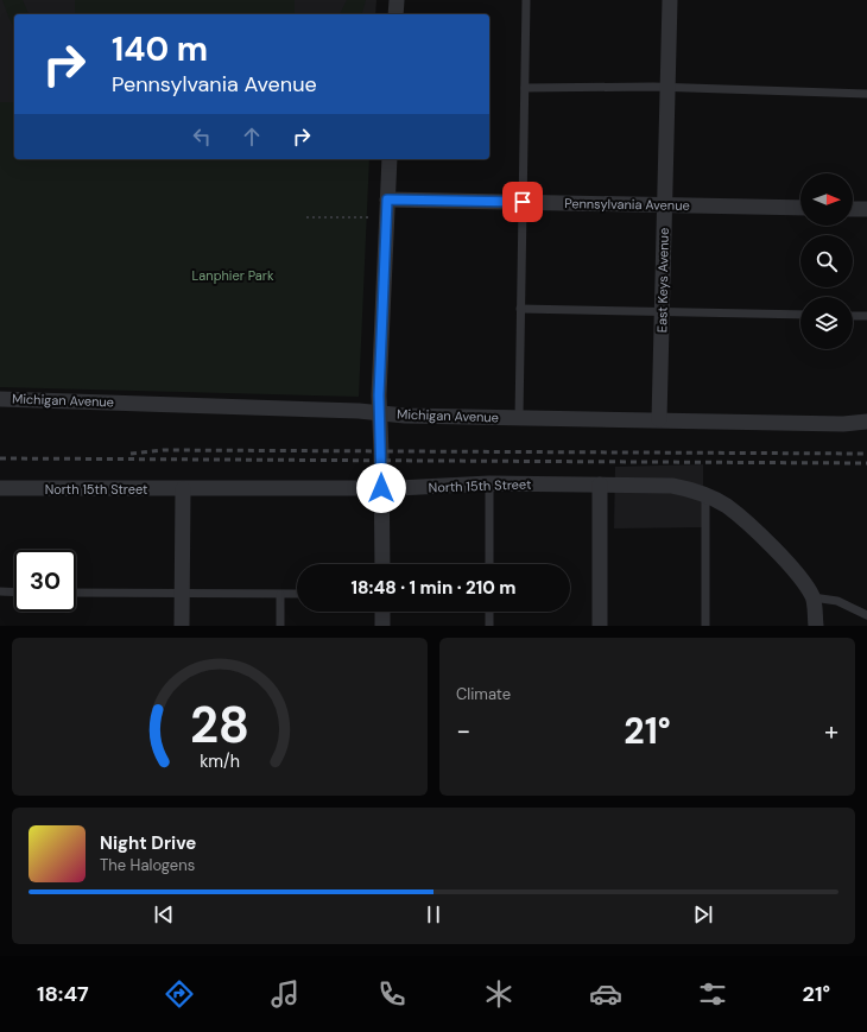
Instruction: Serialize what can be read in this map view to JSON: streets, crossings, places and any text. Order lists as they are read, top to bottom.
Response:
{
  "streets": {
    "street": [
      "Pennsylvania Avenue",
      "East Keys Avenue",
      "Michigan Avenue",
      "North 15th Street"
    ]
  },
  "crossings": [
    ["Pennsylvania Avenue", "East Keys Avenue"],
    ["East Keys Avenue", "Michigan Avenue"]
  ],
  "parks": ["Lanphier Park"],
  "north": "right",
  "page": {
    "turn": ["140 m", "Pennsylvania Avenue"],
    "limit": "30",
    "trip": "18:48 · 1 min · 210 m",
    "tile": "Climate",
    "heat": ["−", "21°", "+"],
    "song": ["Night Drive", "The Halogens"],
    "tabs": ["18:47", "21°"],
    "gauge": ["28", "km/h"]
  }
}
